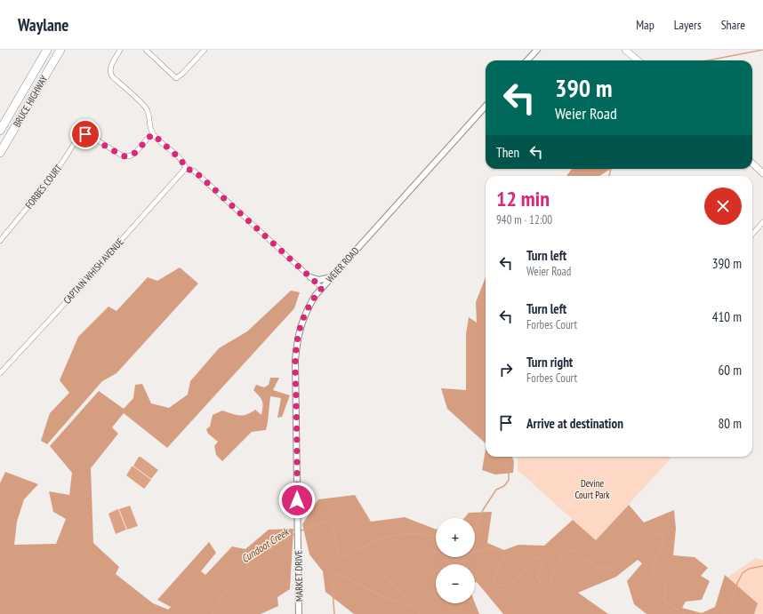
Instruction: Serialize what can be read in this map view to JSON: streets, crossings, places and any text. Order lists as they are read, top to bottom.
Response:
{
  "streets": {
    "highway": ["BRUCE HIGHWAY"],
    "street": [
      "FORBES COURT",
      "WEIER ROAD",
      "CAPTAIN WHISH AVENUE",
      "MARKET DRIVE"
    ]
  },
  "crossings": [
    ["WEIER ROAD", "CAPTAIN WHISH AVENUE"],
    ["WEIER ROAD", "MARKET DRIVE"]
  ],
  "water": ["Cundoot Creek"],
  "parks": ["Devine Court Park"],
  "page": {
    "header": "Waylane",
    "nav": ["Map", "Layers", "Share"],
    "turn": ["390 m", "Weier Road"],
    "then": "Then",
    "heading": ["12 min", "940 m · 12:00"],
    "list": [
      {
        "name": "Turn left",
        "note": "Weier Road",
        "value": "390 m"
      },
      {
        "name": "Turn left",
        "note": "Forbes Court",
        "value": "410 m"
      },
      {
        "name": "Turn right",
        "note": "Forbes Court",
        "value": "60 m"
      },
      {
        "name": "Arrive at destination",
        "value": "80 m"
      }
    ],
    "map_buttons": ["+", "−"]
  }
}
